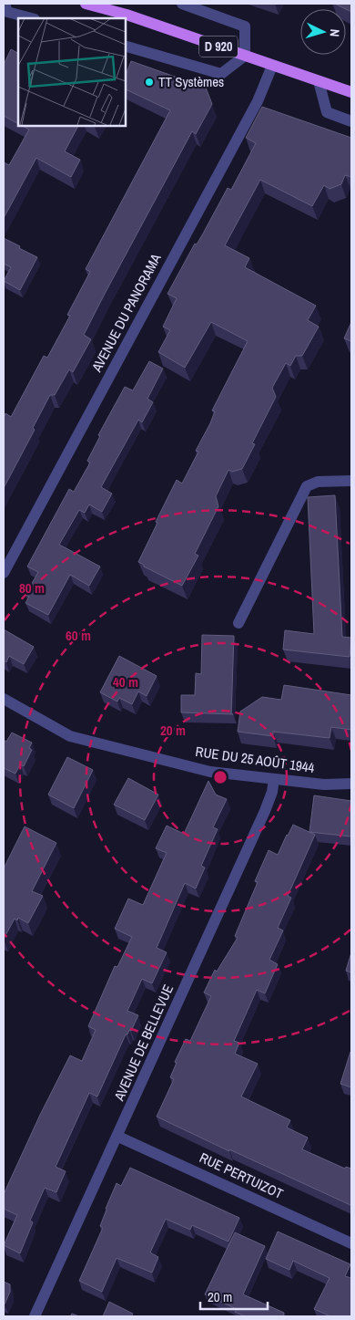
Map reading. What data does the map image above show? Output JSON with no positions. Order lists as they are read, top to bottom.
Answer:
{
  "streets": {
    "main road": ["D 920"],
    "street": [
      "AVENUE DU PANORAMA",
      "RUE DU 25 AOÛT 1944",
      "AVENUE DE BELLEVUE",
      "RUE PERTUIZOT"
    ]
  },
  "crossings": [
    ["D 920", "AVENUE DU PANORAMA"],
    ["RUE DU 25 AOÛT 1944", "AVENUE DE BELLEVUE"],
    ["AVENUE DE BELLEVUE", "RUE PERTUIZOT"]
  ],
  "places": ["TT Systèmes"],
  "scale_bar": "20 m",
  "north": "right",
  "rings": [
    "80 m",
    "60 m",
    "40 m",
    "20 m"
  ]
}
